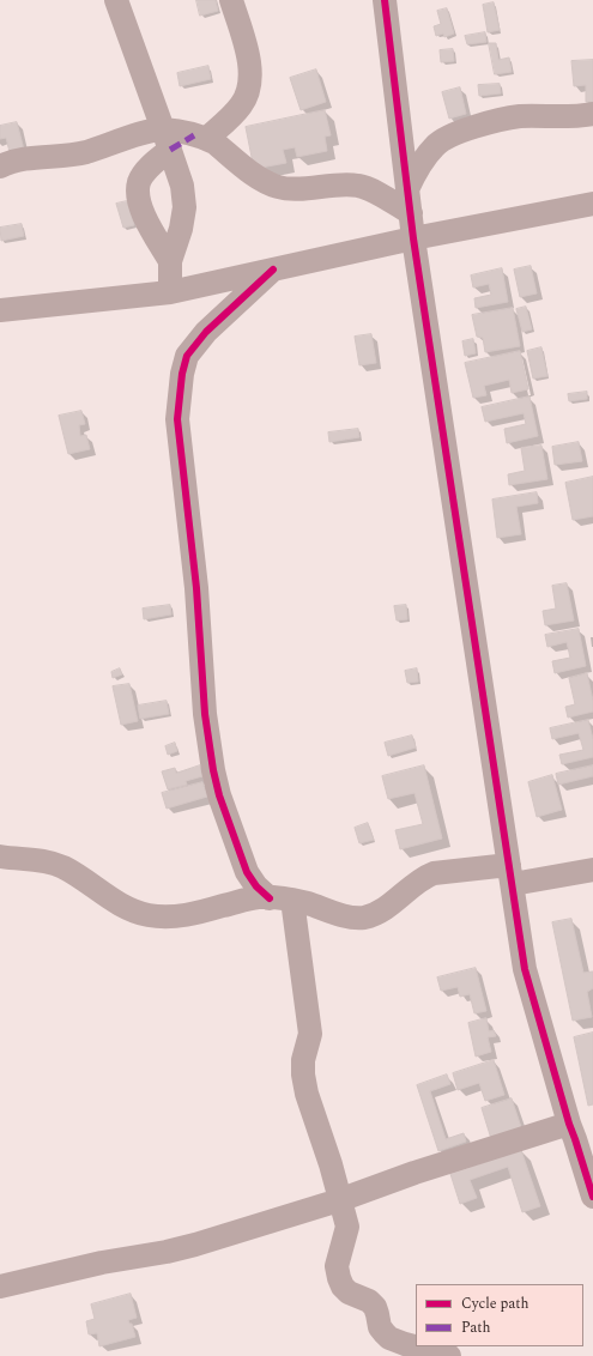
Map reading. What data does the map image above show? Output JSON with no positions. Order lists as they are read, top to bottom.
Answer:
{
  "legend": ["Cycle path", "Path"]
}
